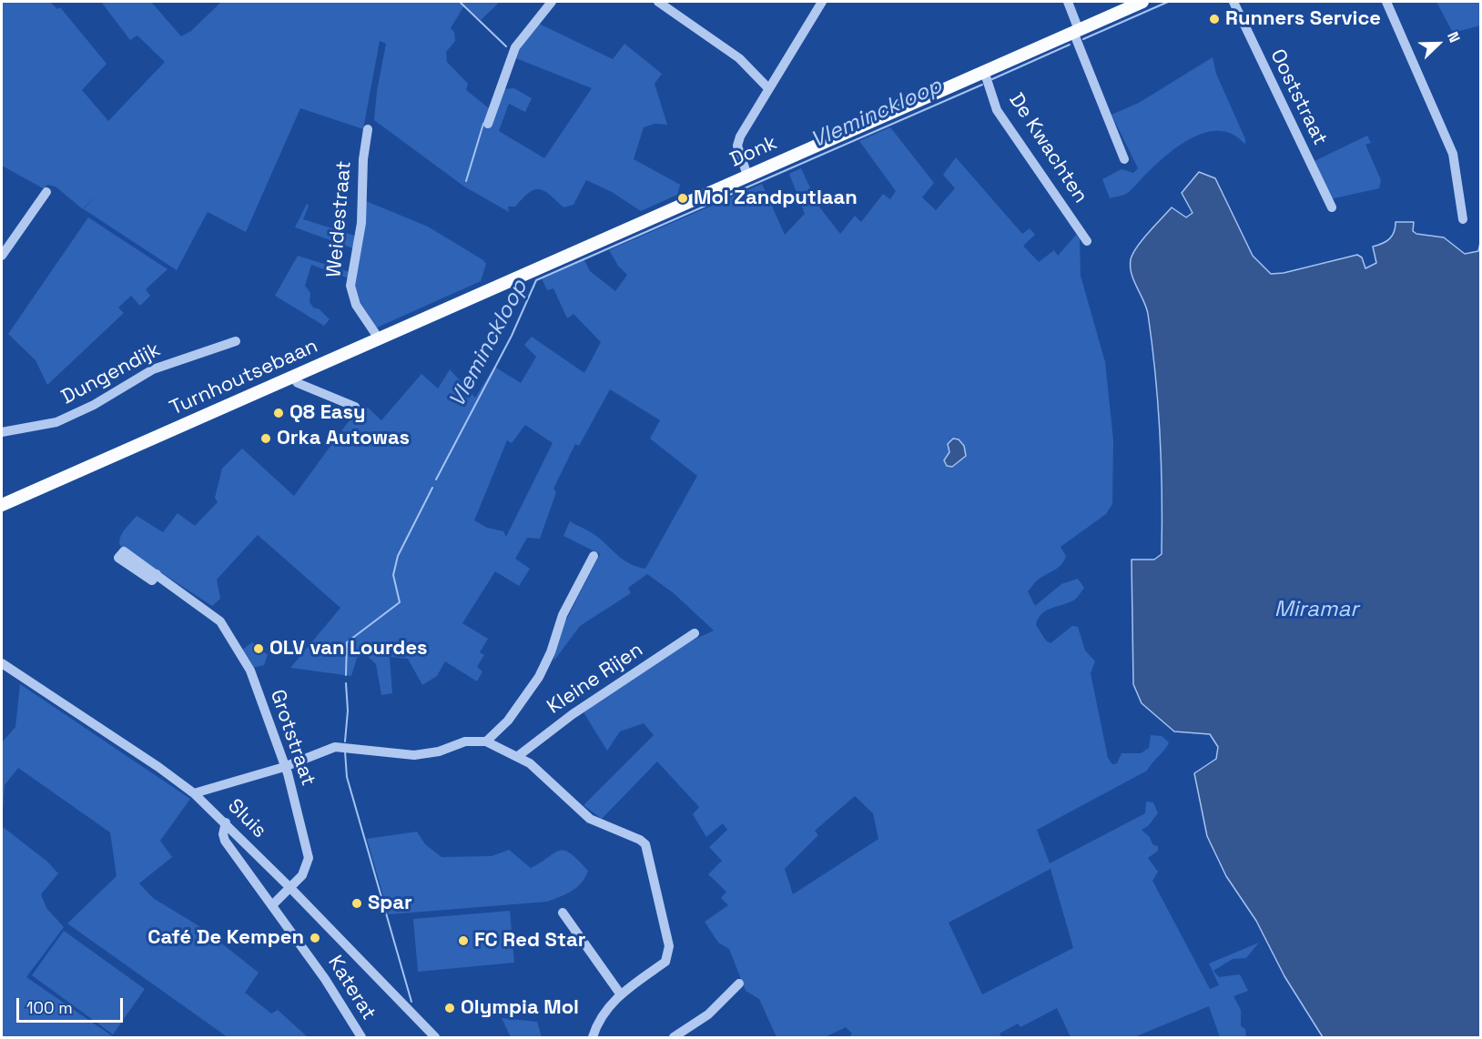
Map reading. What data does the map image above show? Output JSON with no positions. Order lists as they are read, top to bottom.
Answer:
{
  "streets": {
    "main road": ["Donk", "Turnhoutsebaan"],
    "street": [
      "Ooststraat",
      "De Kwachten",
      "Weidestraat",
      "Dungendijk",
      "Kleine Rijen",
      "Grotstraat",
      "Sluis",
      "Katerat"
    ]
  },
  "crossings": [
    ["De Kwachten", "Donk"],
    ["Donk", "Turnhoutsebaan"],
    ["Weidestraat", "Turnhoutsebaan"],
    ["Grotstraat", "Sluis"],
    ["Grotstraat", "Katerat"],
    ["Sluis", "Katerat"]
  ],
  "water": ["Vleminckloop", "Miramar"],
  "places": [
    "Runners Service",
    "Mol Zandputlaan",
    "Q8 Easy",
    "Orka Autowas",
    "OLV van Lourdes",
    "Spar",
    "Café De Kempen",
    "FC Red Star",
    "Olympia Mol"
  ],
  "scale_bar": "100 m",
  "north": "top right"
}
